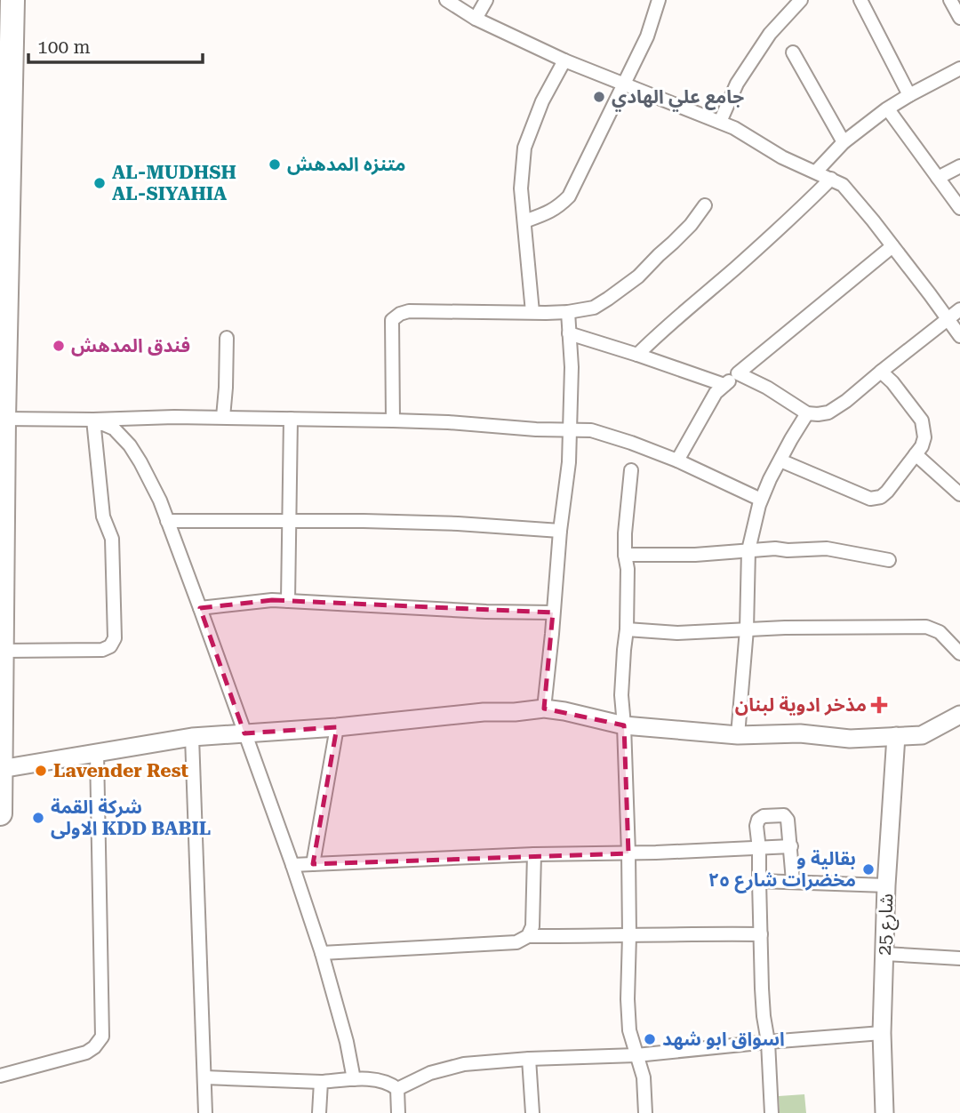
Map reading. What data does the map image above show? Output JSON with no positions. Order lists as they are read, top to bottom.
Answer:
{
  "streets": {
    "street": ["شارع 25"]
  },
  "places": {
    "other": [
      "جامع علي الهادي",
      "متنزه المدهش",
      "AL-MUDHSH AL-SIYAHIA",
      "فندق المدهش",
      "Lavender Rest",
      "شركة القمة الاولى KDD BABIL",
      "بقالية و مخضرات شارع ٢٥",
      "اسواق ابو شهد"
    ],
    "health": ["مذخر ادوية لبنان"]
  },
  "scale_bar": "100 m"
}
